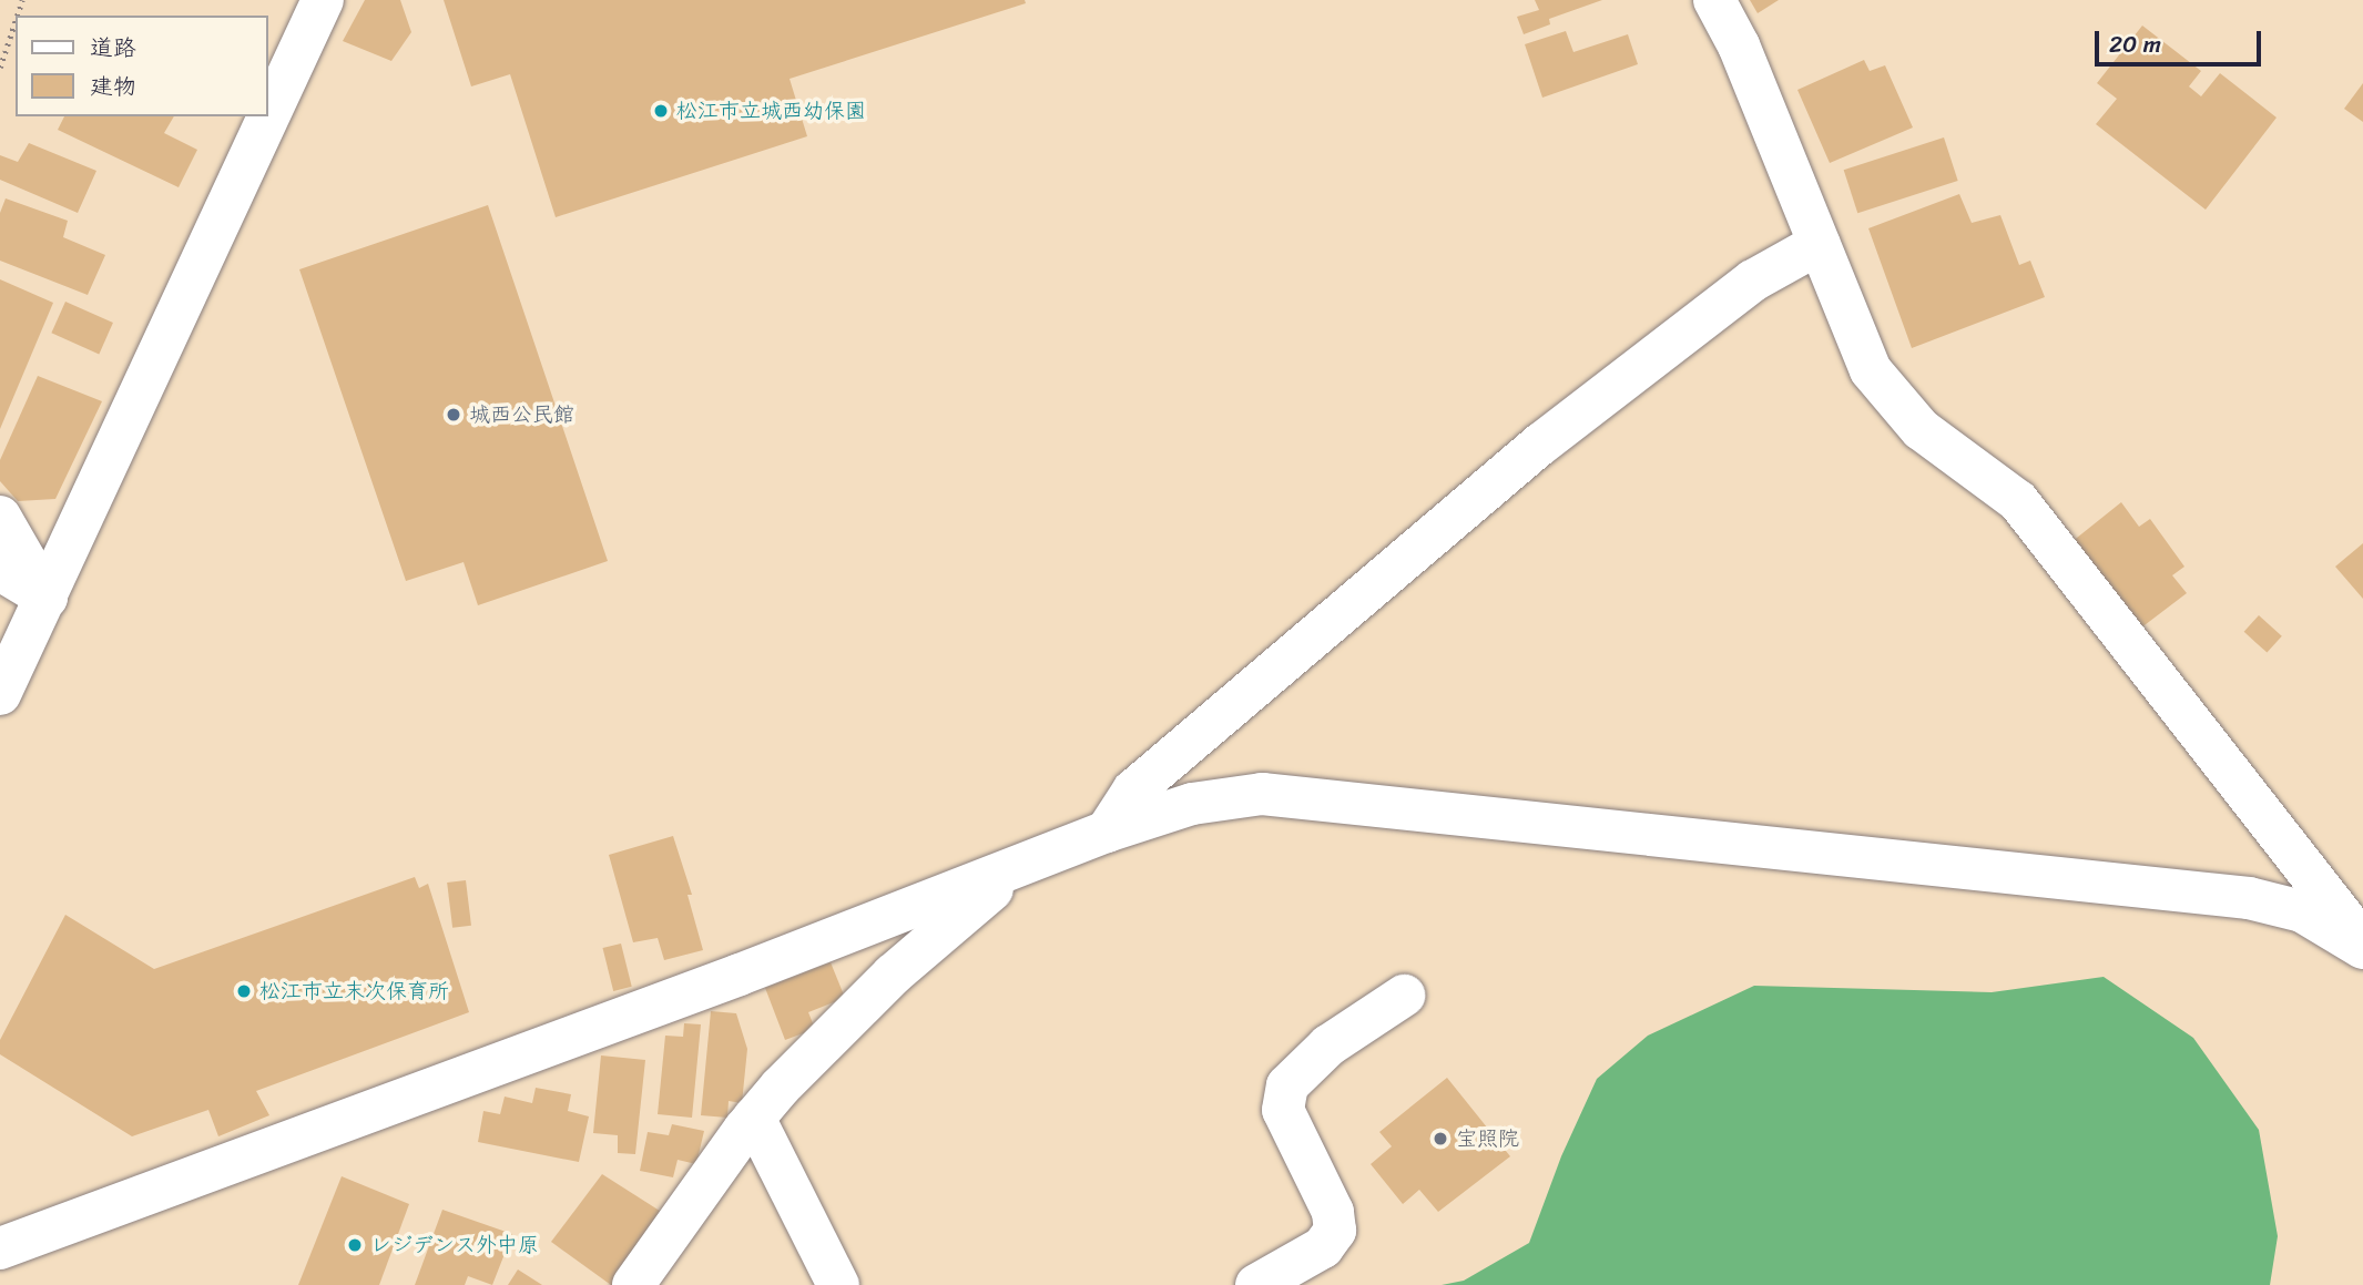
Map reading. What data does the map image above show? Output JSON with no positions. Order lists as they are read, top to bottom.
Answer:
{
  "places": [
    "松江市立城西幼保園",
    "城西公民館",
    "松江市立末次保育所",
    "宝照院",
    "レジデンス外中原"
  ],
  "legend": ["道路", "建物"],
  "scale_bar": "20 m"
}
